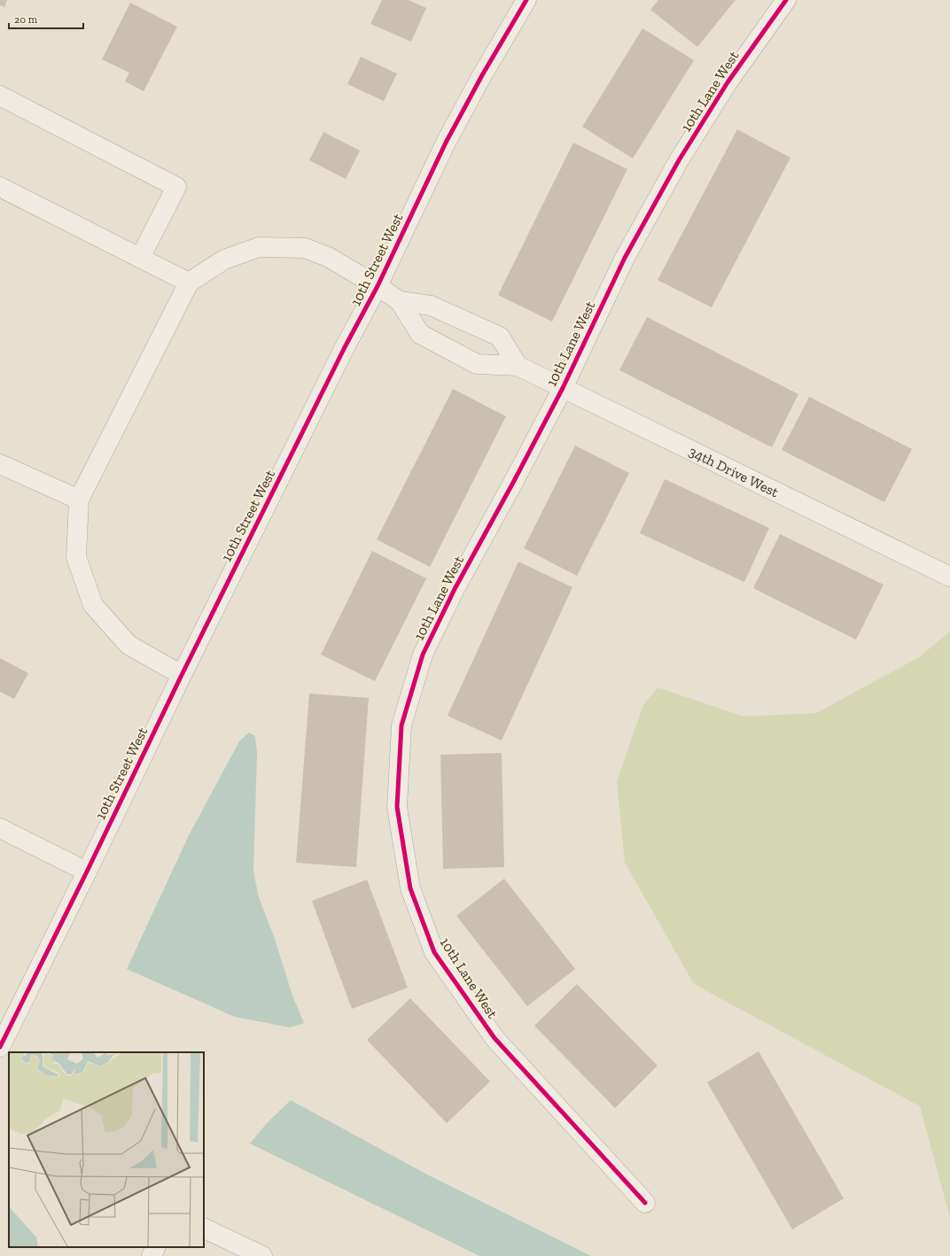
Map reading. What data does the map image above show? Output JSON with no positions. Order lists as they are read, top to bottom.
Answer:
{
  "streets": {
    "street": ["10th Lane West", "10th Street West", "34th Drive West"]
  },
  "crossings": [
    ["10th Lane West", "34th Drive West"],
    ["10th Street West", "34th Drive West"]
  ],
  "scale_bar": "20 m"
}
